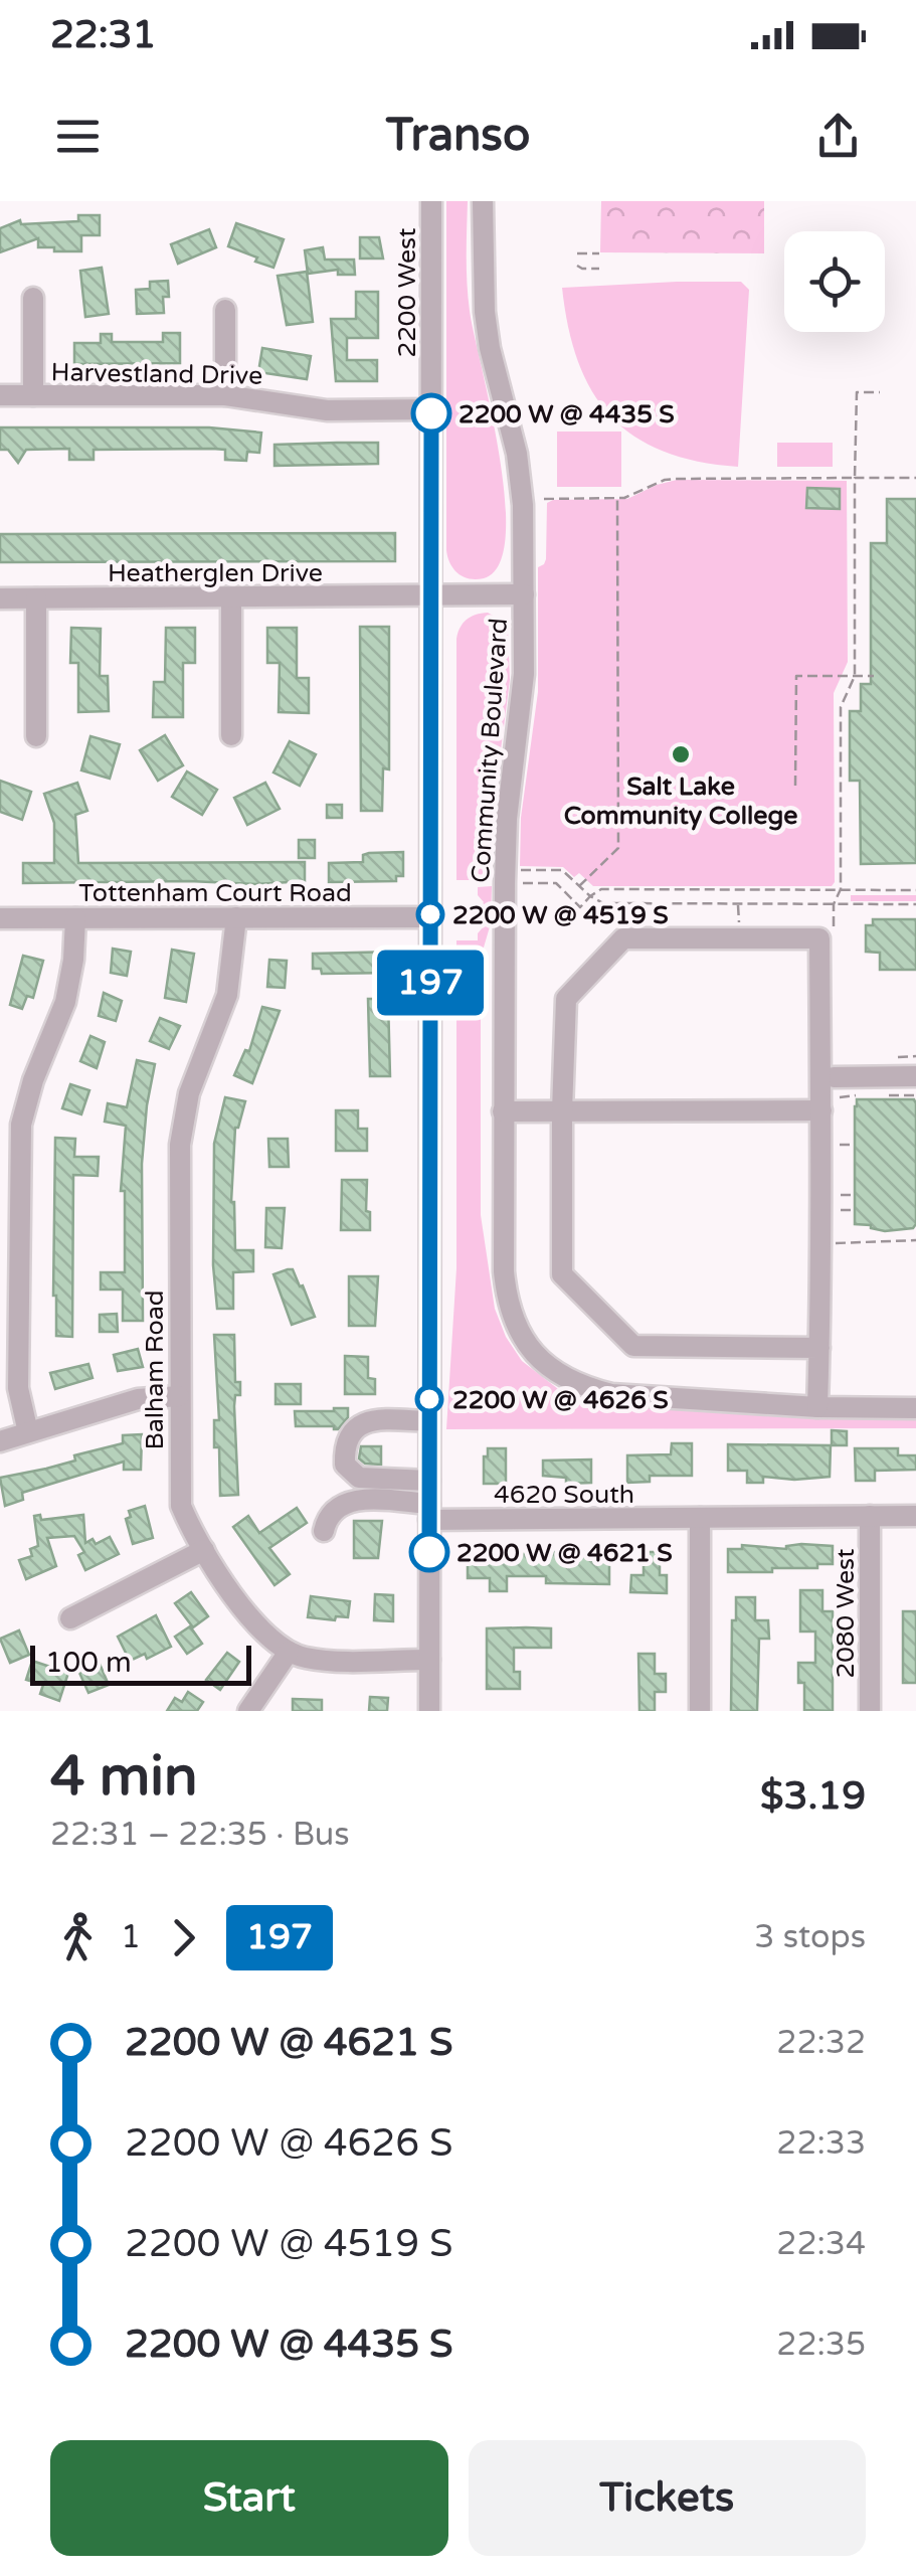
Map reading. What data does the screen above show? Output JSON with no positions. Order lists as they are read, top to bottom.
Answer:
{
  "streets": {
    "street": [
      "2200 West",
      "Harvestland Drive",
      "Heatherglen Drive",
      "Community Boulevard",
      "Tottenham Court Road",
      "Balham Road",
      "4620 South",
      "2080 West"
    ]
  },
  "crossings": [
    ["2200 West", "Harvestland Drive"],
    ["2200 West", "Heatherglen Drive"],
    ["2200 West", "Tottenham Court Road"],
    ["2200 West", "4620 South"],
    ["Heatherglen Drive", "Community Boulevard"],
    ["Tottenham Court Road", "Balham Road"],
    ["4620 South", "2080 West"]
  ],
  "places": [
    "2200 W @ 4435 S",
    "Salt Lake Community College",
    "2200 W @ 4519 S",
    "2200 W @ 4626 S",
    "2200 W @ 4621 S"
  ],
  "lines": ["bus line 197"],
  "scale_bar": "100 m",
  "page": {
    "status": "22:31",
    "header": "Transo",
    "on_map": "197",
    "scale": "100 m",
    "heading": ["4 min", "22:31 – 22:35 · Bus", "$3.19"],
    "legs": ["1", "197", "3 stops"],
    "list": [
      {
        "name": "2200 W @ 4621 S",
        "value": "22:32"
      },
      {
        "name": "2200 W @ 4626 S",
        "value": "22:33"
      },
      {
        "name": "2200 W @ 4519 S",
        "value": "22:34"
      },
      {
        "name": "2200 W @ 4435 S",
        "value": "22:35"
      }
    ],
    "buttons": ["Start", "Tickets"]
  }
}
